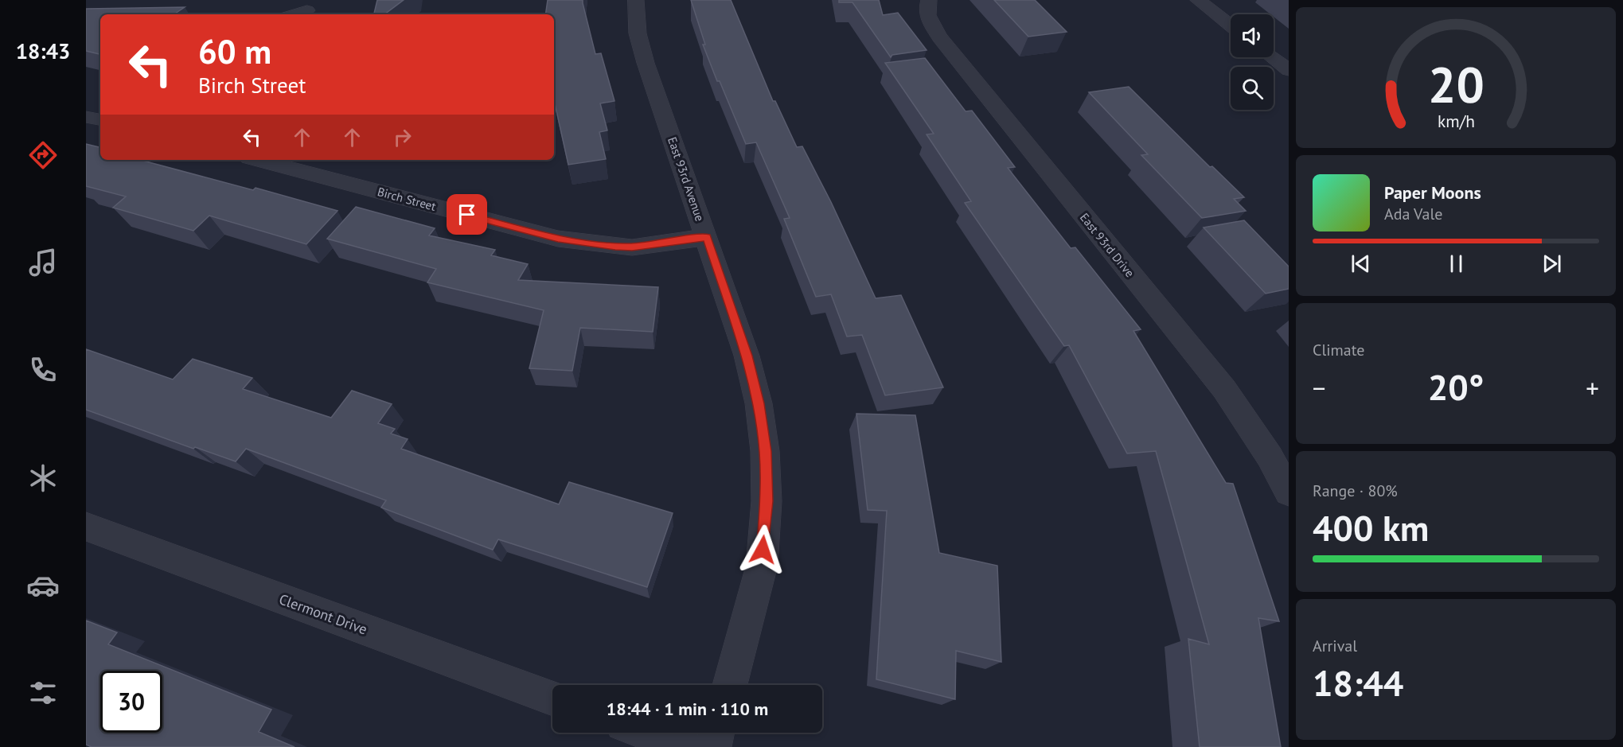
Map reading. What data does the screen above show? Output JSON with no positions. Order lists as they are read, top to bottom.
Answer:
{
  "streets": {
    "street": [
      "East 93rd Avenue",
      "Birch Street",
      "East 93rd Drive",
      "Clermont Drive"
    ]
  },
  "crossings": [
    ["East 93rd Avenue", "Birch Street"]
  ],
  "page": {
    "tabs": "18:43",
    "turn": ["60 m", "Birch Street"],
    "song": ["Paper Moons", "Ada Vale"],
    "tile": [
      "Climate",
      ["Range · 80%", "400 km"],
      ["Arrival", "18:44"]
    ],
    "heat": ["−", "20°", "+"],
    "limit": "30",
    "trip": "18:44 · 1 min · 110 m",
    "gauge": ["20", "km/h"]
  }
}
